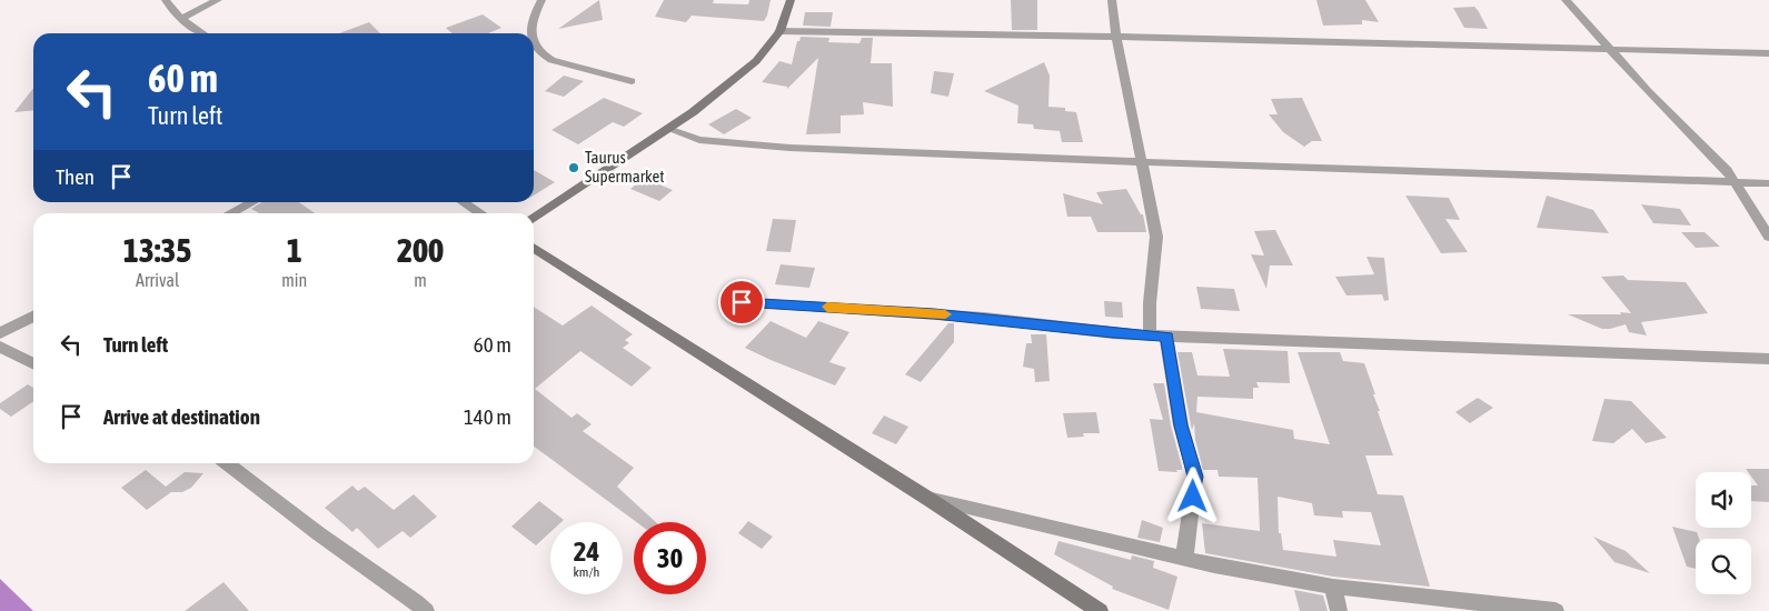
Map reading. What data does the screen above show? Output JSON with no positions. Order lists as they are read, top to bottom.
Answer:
{
  "places": ["Taurus Supermarket"],
  "page": {
    "turn": ["60 m", "Turn left"],
    "then": "Then",
    "eta": [
      "13:35",
      "Arrival",
      "1",
      "min",
      "200",
      "m"
    ],
    "list": [
      {
        "name": "Turn left",
        "value": "60 m"
      },
      {
        "name": "Arrive at destination",
        "value": "140 m"
      }
    ],
    "speed": "24 km/h",
    "limit": "30"
  }
}
